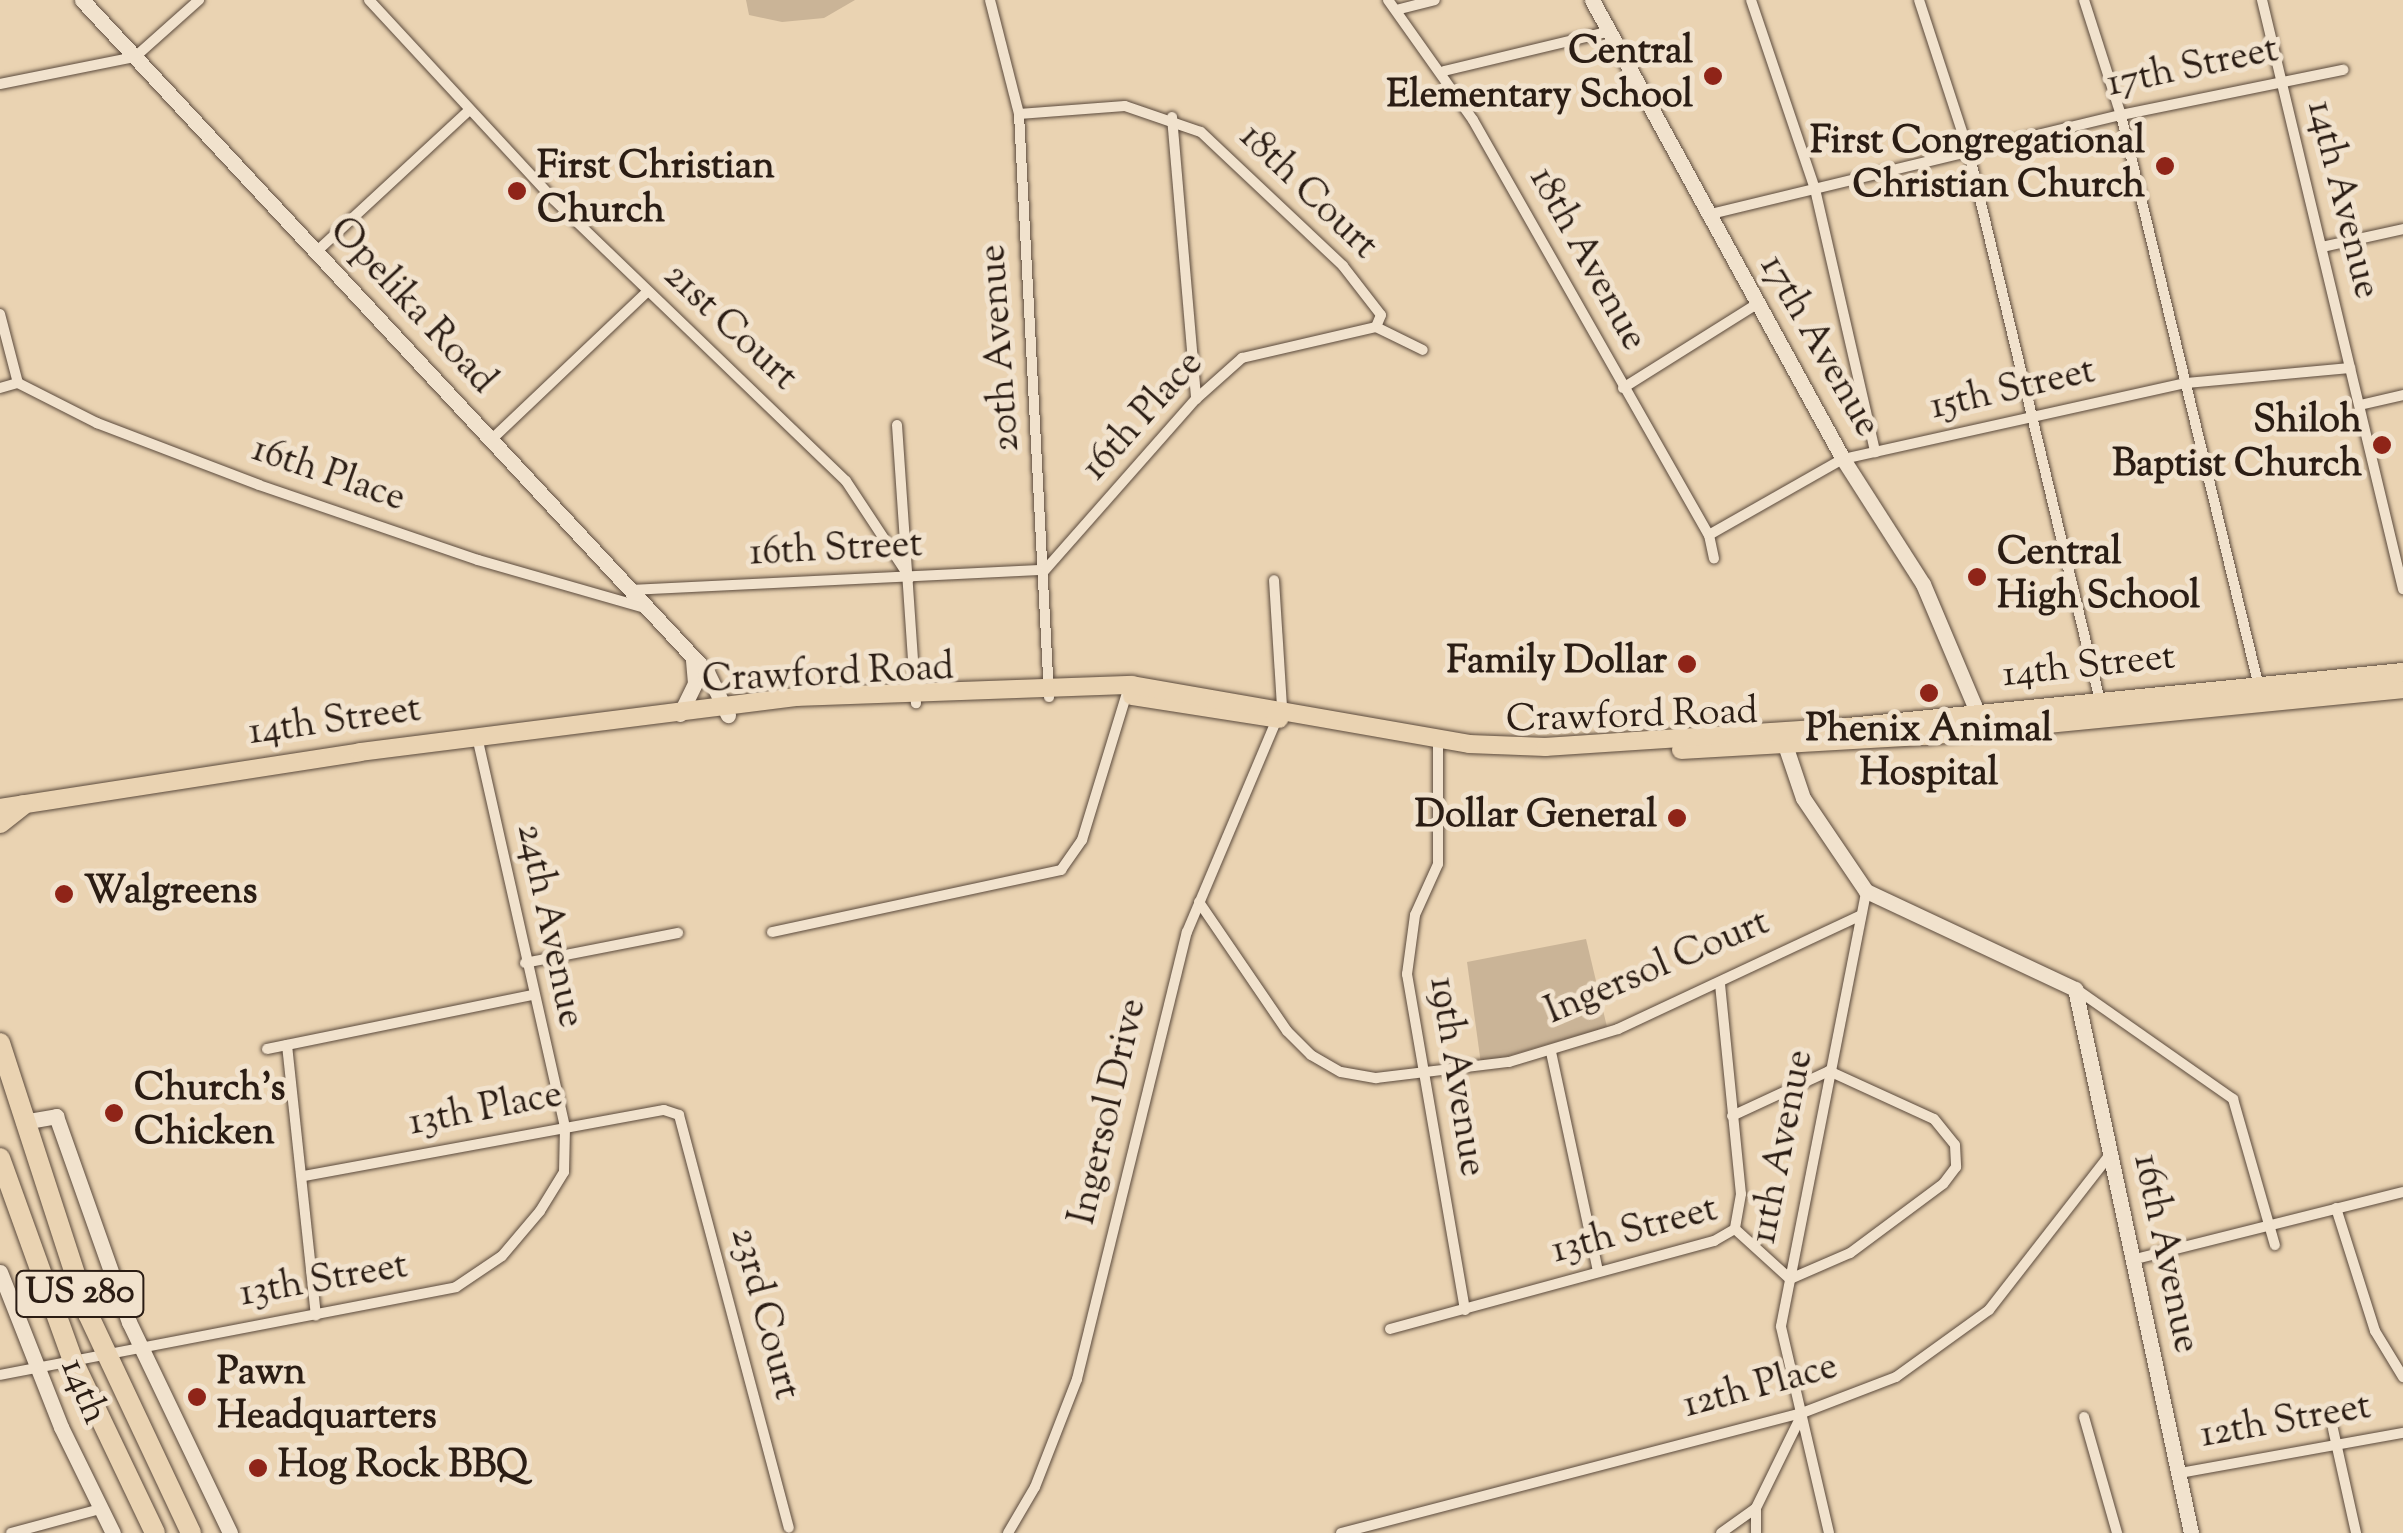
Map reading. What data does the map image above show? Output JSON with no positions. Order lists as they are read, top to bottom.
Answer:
{
  "streets": {
    "highway": ["US 280"],
    "main road": ["14th Street", "Crawford Road"],
    "street": [
      "17th Street",
      "18th Court",
      "14th Avenue",
      "18th Avenue",
      "Opelika Road",
      "21st Court",
      "17th Avenue",
      "20th Avenue",
      "15th Street",
      "16th Place",
      "16th Street",
      "24th Avenue",
      "Ingersol Court",
      "19th Avenue",
      "13th Place",
      "Ingersol Drive",
      "11th Avenue",
      "13th Street",
      "16th Avenue",
      "23rd Court",
      "12th Place",
      "14th",
      "12th Street"
    ]
  },
  "crossings": [
    ["17th Street", "14th Avenue"],
    ["17th Street", "17th Avenue"],
    ["18th Court", "20th Avenue"],
    ["18th Court", "16th Place"],
    ["14th Avenue", "15th Street"],
    ["18th Avenue", "15th Street"],
    ["Opelika Road", "16th Place"],
    ["Opelika Road", "16th Street"],
    ["Opelika Road", "Crawford Road"],
    ["21st Court", "16th Street"],
    ["17th Avenue", "15th Street"],
    ["17th Avenue", "14th Street"],
    ["20th Avenue", "16th Place"],
    ["20th Avenue", "16th Street"],
    ["20th Avenue", "Crawford Road"],
    ["16th Place", "16th Street"],
    ["14th Street", "Crawford Road"],
    ["14th Street", "24th Avenue"],
    ["Crawford Road", "19th Avenue"],
    ["Crawford Road", "Ingersol Drive"],
    ["24th Avenue", "13th Place"],
    ["24th Avenue", "13th Street"],
    ["Ingersol Court", "19th Avenue"],
    ["Ingersol Court", "Ingersol Drive"],
    ["Ingersol Court", "11th Avenue"],
    ["19th Avenue", "13th Street"],
    ["13th Place", "13th Street"],
    ["13th Place", "23rd Court"],
    ["11th Avenue", "13th Street"],
    ["11th Avenue", "12th Place"],
    ["13th Street", "US 280"],
    ["13th Street", "14th"],
    ["16th Avenue", "12th Place"],
    ["16th Avenue", "12th Street"]
  ],
  "places": [
    "Central Elementary School",
    "First Congregational Christian Church",
    "First Christian Church",
    "Shiloh Baptist Church",
    "Central High School",
    "Family Dollar",
    "Phenix Animal Hospital",
    "Dollar General",
    "Walgreens",
    "Church's Chicken",
    "Pawn Headquarters",
    "Hog Rock BBQ"
  ]
}
